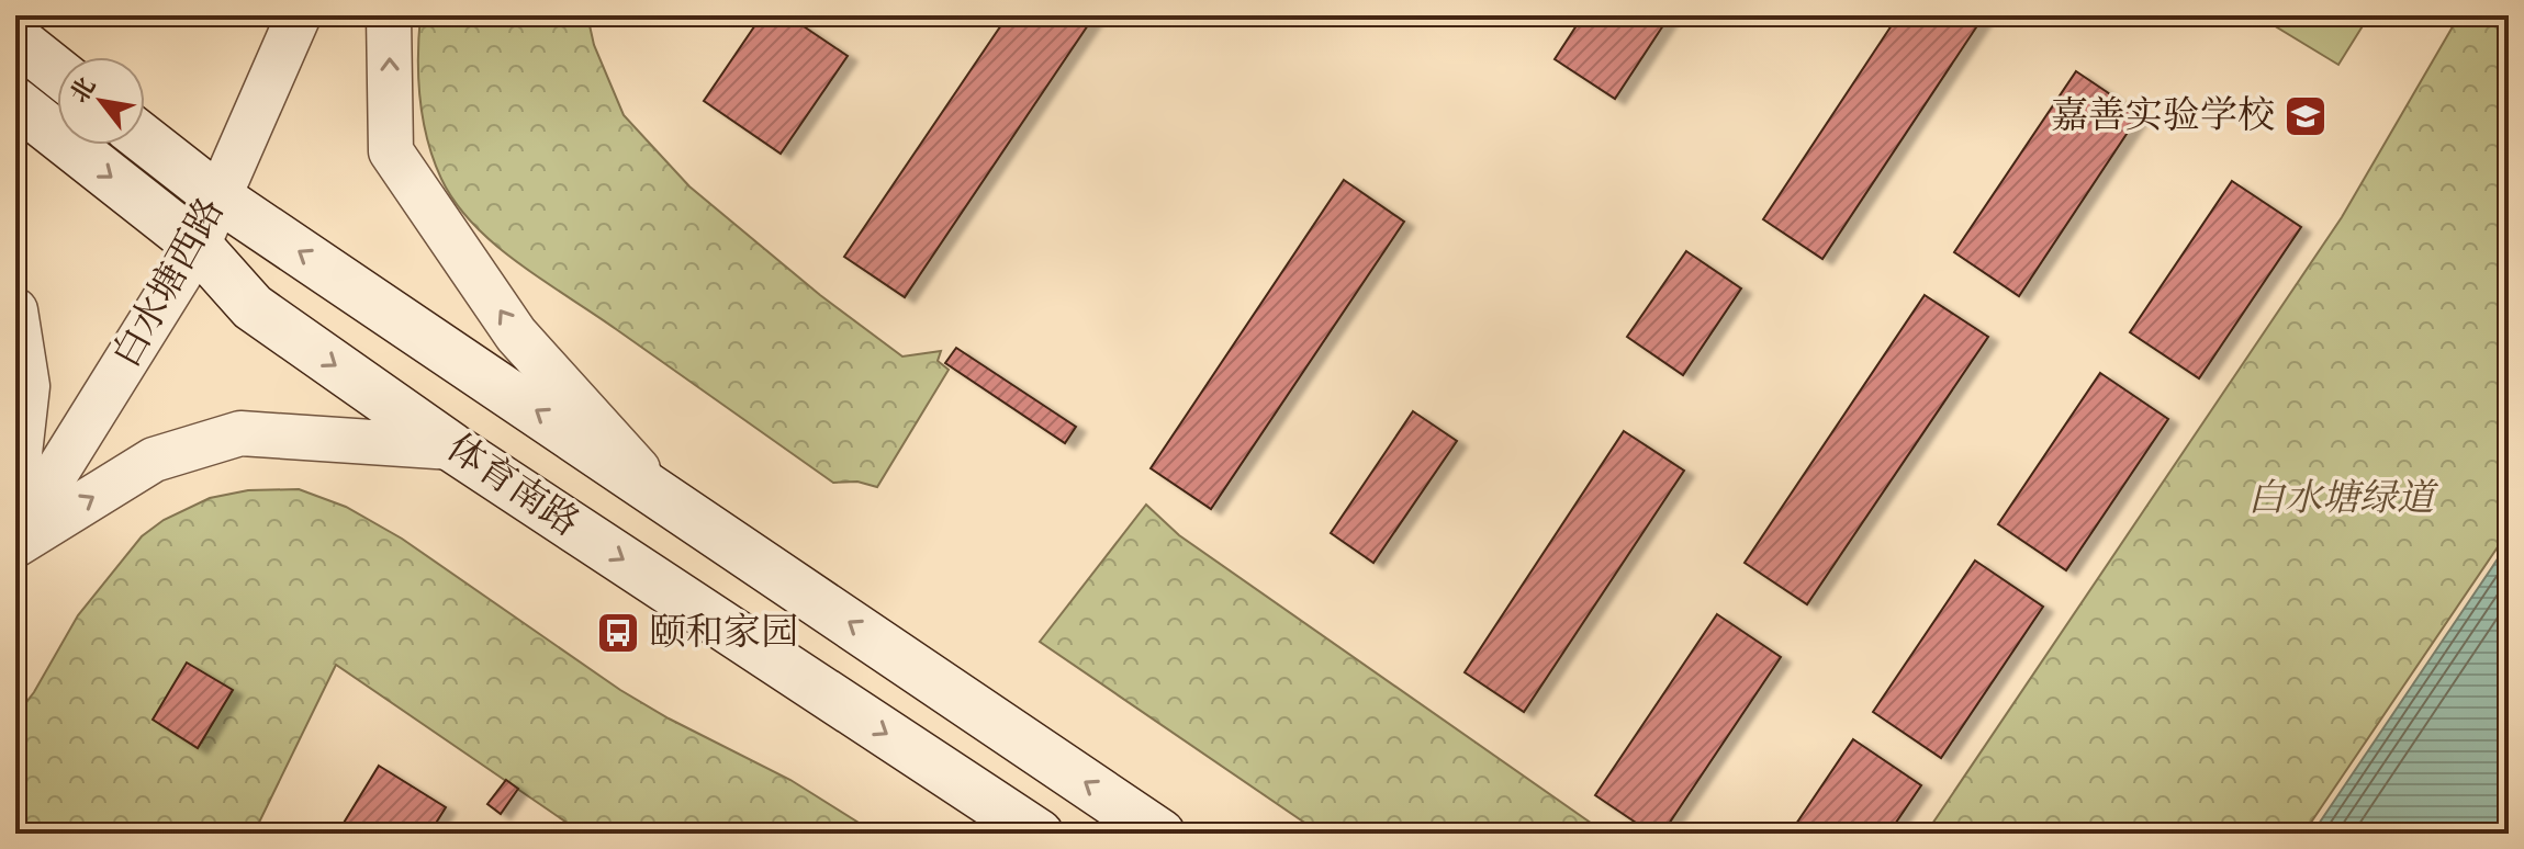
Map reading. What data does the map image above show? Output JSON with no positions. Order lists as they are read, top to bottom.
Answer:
{
  "streets": {
    "main road": ["体育南路"],
    "street": ["白水塘西路"]
  },
  "crossings": [
    ["白水塘西路", "体育南路"]
  ],
  "parks": ["白水塘绿道"],
  "places": {
    "school or university": ["嘉善实验学校"],
    "bus stop": ["颐和家园"]
  },
  "north": "top left"
}
